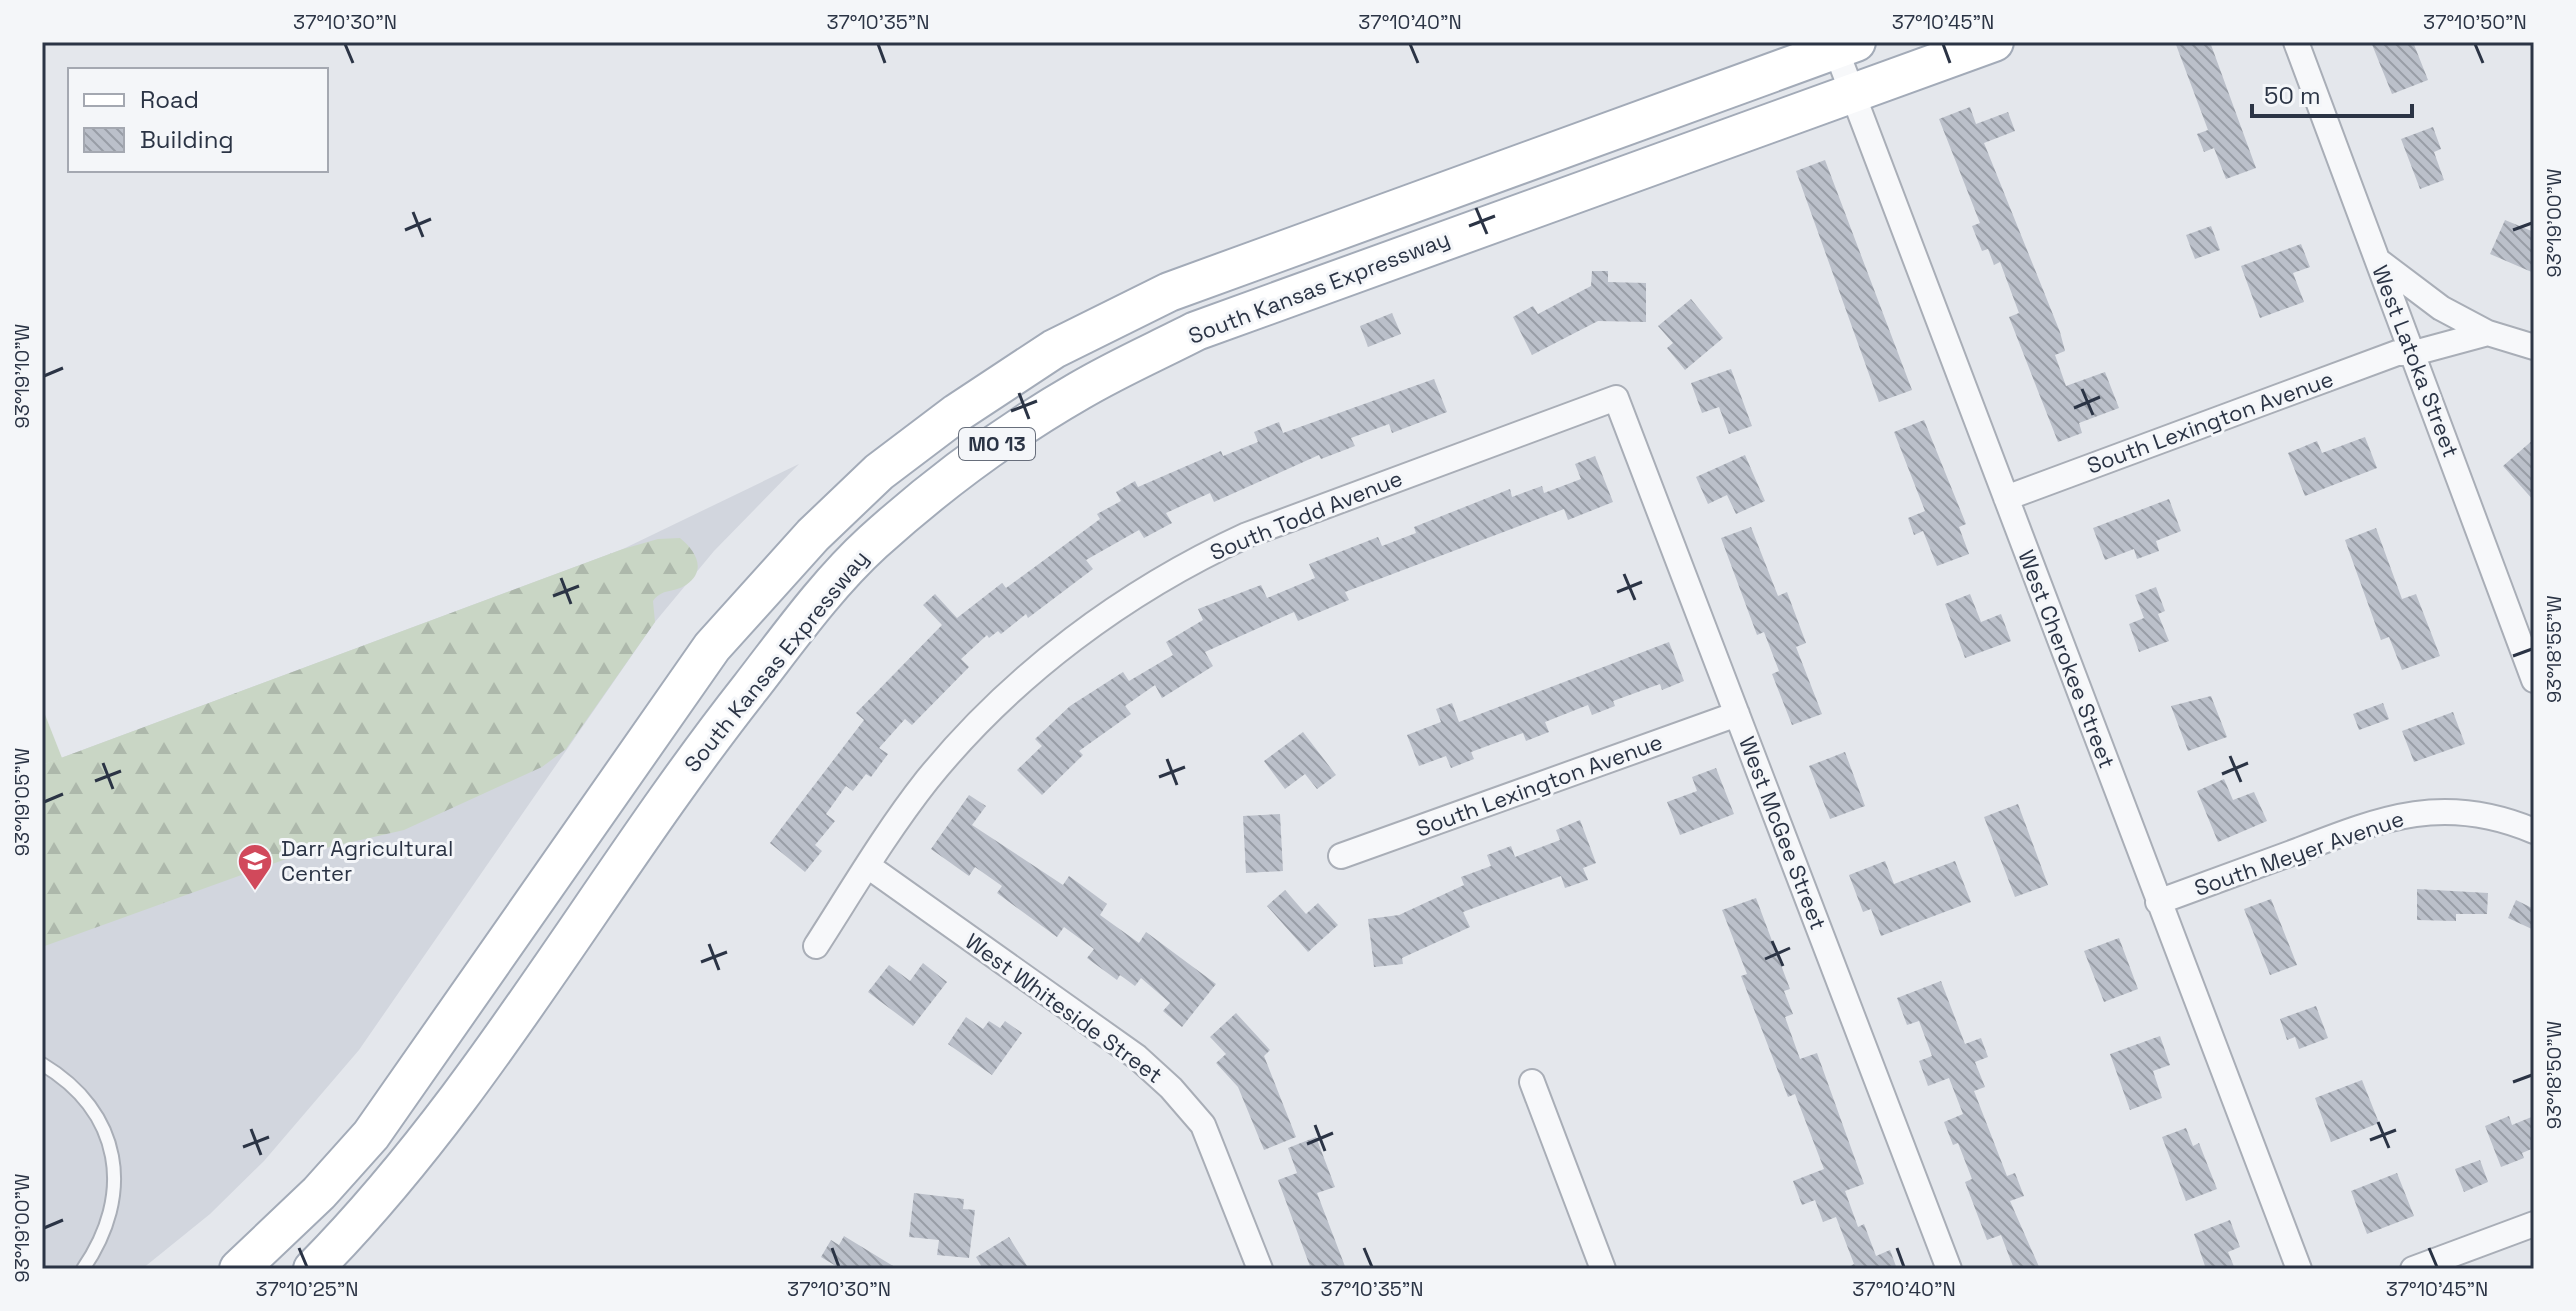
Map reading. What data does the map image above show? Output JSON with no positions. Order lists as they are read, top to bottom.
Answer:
{
  "streets": {
    "main road": ["South Kansas Expressway", "MO 13"],
    "street": [
      "West Latoka Street",
      "South Lexington Avenue",
      "South Todd Avenue",
      "West Cherokee Street",
      "West McGee Street",
      "South Meyer Avenue",
      "West Whiteside Street"
    ]
  },
  "crossings": [
    ["South Kansas Expressway", "West Cherokee Street"],
    ["West Latoka Street", "South Lexington Avenue"],
    ["South Lexington Avenue", "West Cherokee Street"],
    ["South Lexington Avenue", "West McGee Street"],
    ["South Todd Avenue", "West McGee Street"],
    ["South Todd Avenue", "West Whiteside Street"],
    ["West Cherokee Street", "South Meyer Avenue"]
  ],
  "places": {
    "school or university": ["Darr Agricultural Center"]
  },
  "legend": ["Road", "Building"],
  "scale_bar": "50 m",
  "coordinates": [
    "37°10'30\"N",
    "37°10'35\"N",
    "37°10'40\"N",
    "37°10'45\"N",
    "37°10'50\"N",
    "93°19'00\"W",
    "93°19'10\"W",
    "93°18'55\"W",
    "93°19'05\"W",
    "93°18'50\"W",
    "37°10'25\"N"
  ]
}
